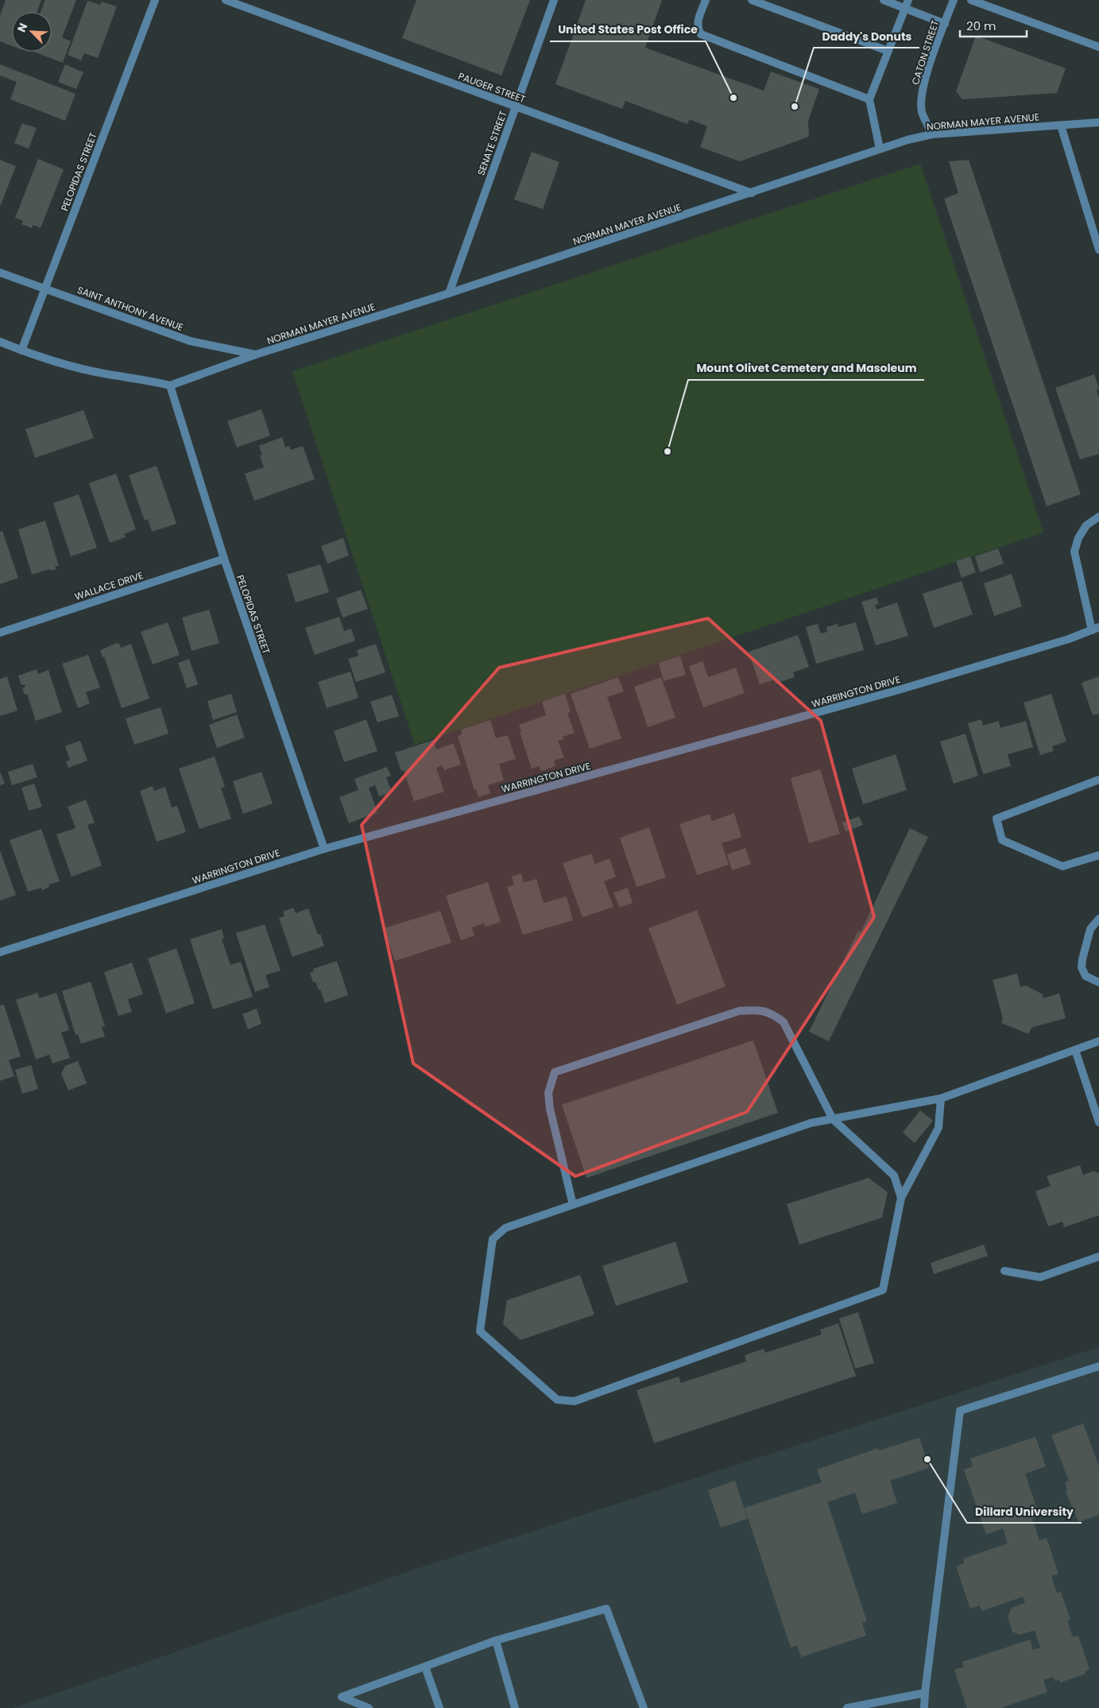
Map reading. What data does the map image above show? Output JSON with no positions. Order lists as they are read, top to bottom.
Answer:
{
  "streets": {
    "street": [
      "CATON STREET",
      "PAUGER STREET",
      "NORMAN MAYER AVENUE",
      "SENATE STREET",
      "PELOPIDAS STREET",
      "SAINT ANTHONY AVENUE",
      "WALLACE DRIVE",
      "WARRINGTON DRIVE"
    ]
  },
  "crossings": [
    ["CATON STREET", "NORMAN MAYER AVENUE"],
    ["PAUGER STREET", "NORMAN MAYER AVENUE"],
    ["PAUGER STREET", "SENATE STREET"],
    ["NORMAN MAYER AVENUE", "SENATE STREET"],
    ["NORMAN MAYER AVENUE", "PELOPIDAS STREET"],
    ["NORMAN MAYER AVENUE", "SAINT ANTHONY AVENUE"],
    ["PELOPIDAS STREET", "SAINT ANTHONY AVENUE"],
    ["PELOPIDAS STREET", "WALLACE DRIVE"],
    ["PELOPIDAS STREET", "WARRINGTON DRIVE"]
  ],
  "places": [
    "United States Post Office",
    "Daddy's Donuts",
    "Mount Olivet Cemetery and Masoleum",
    "Dillard University"
  ],
  "scale_bar": "20 m",
  "north": "top left"
}
